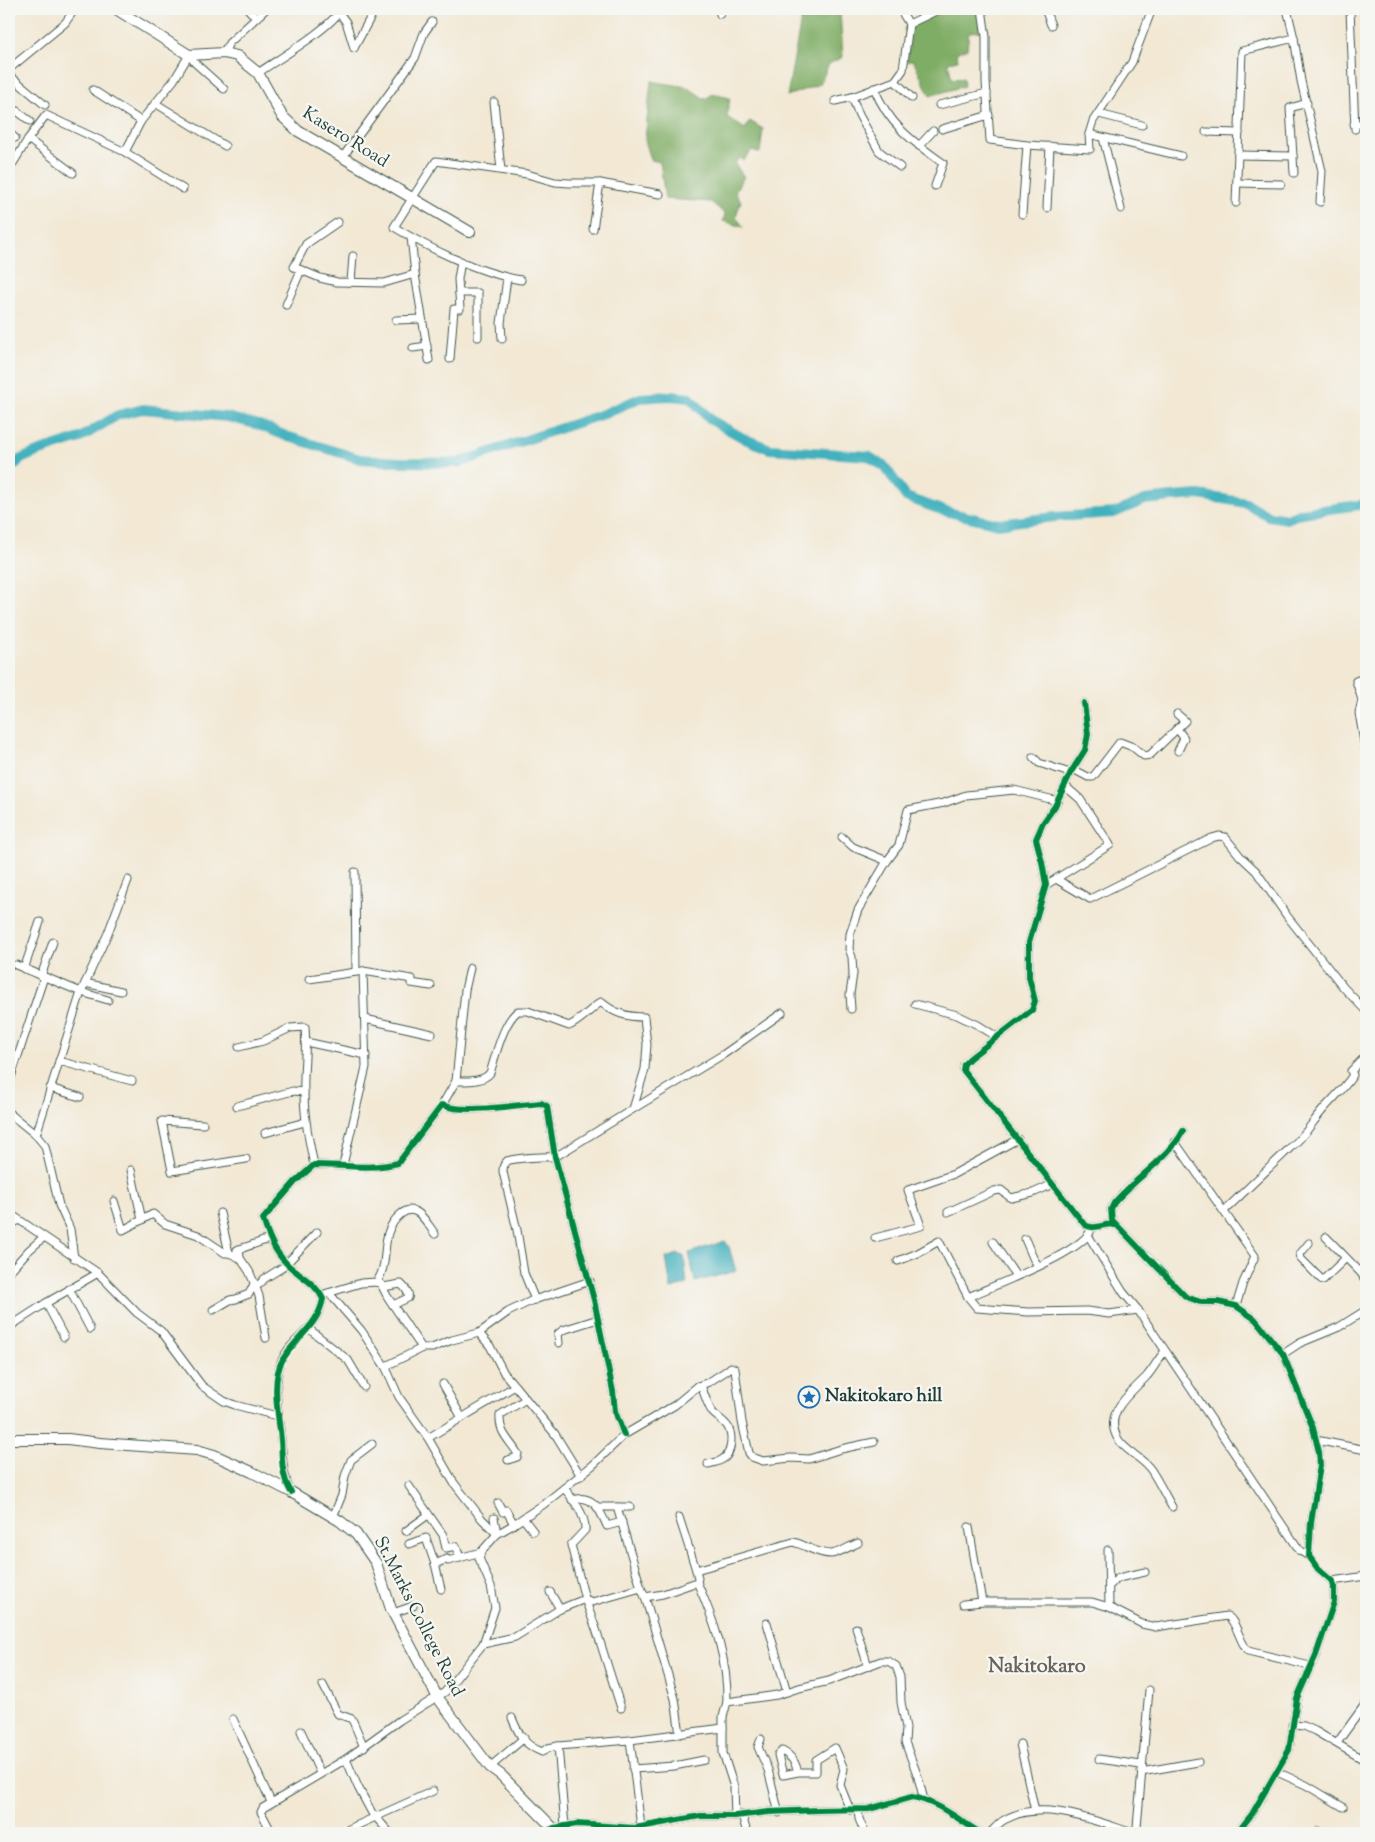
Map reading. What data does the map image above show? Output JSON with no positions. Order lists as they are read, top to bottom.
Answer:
{
  "streets": {
    "main road": ["Kasero Road", "St.Marks College Road"]
  },
  "districts": ["Nakitokaro"],
  "places": {
    "place": ["Nakitokaro hill"]
  }
}
